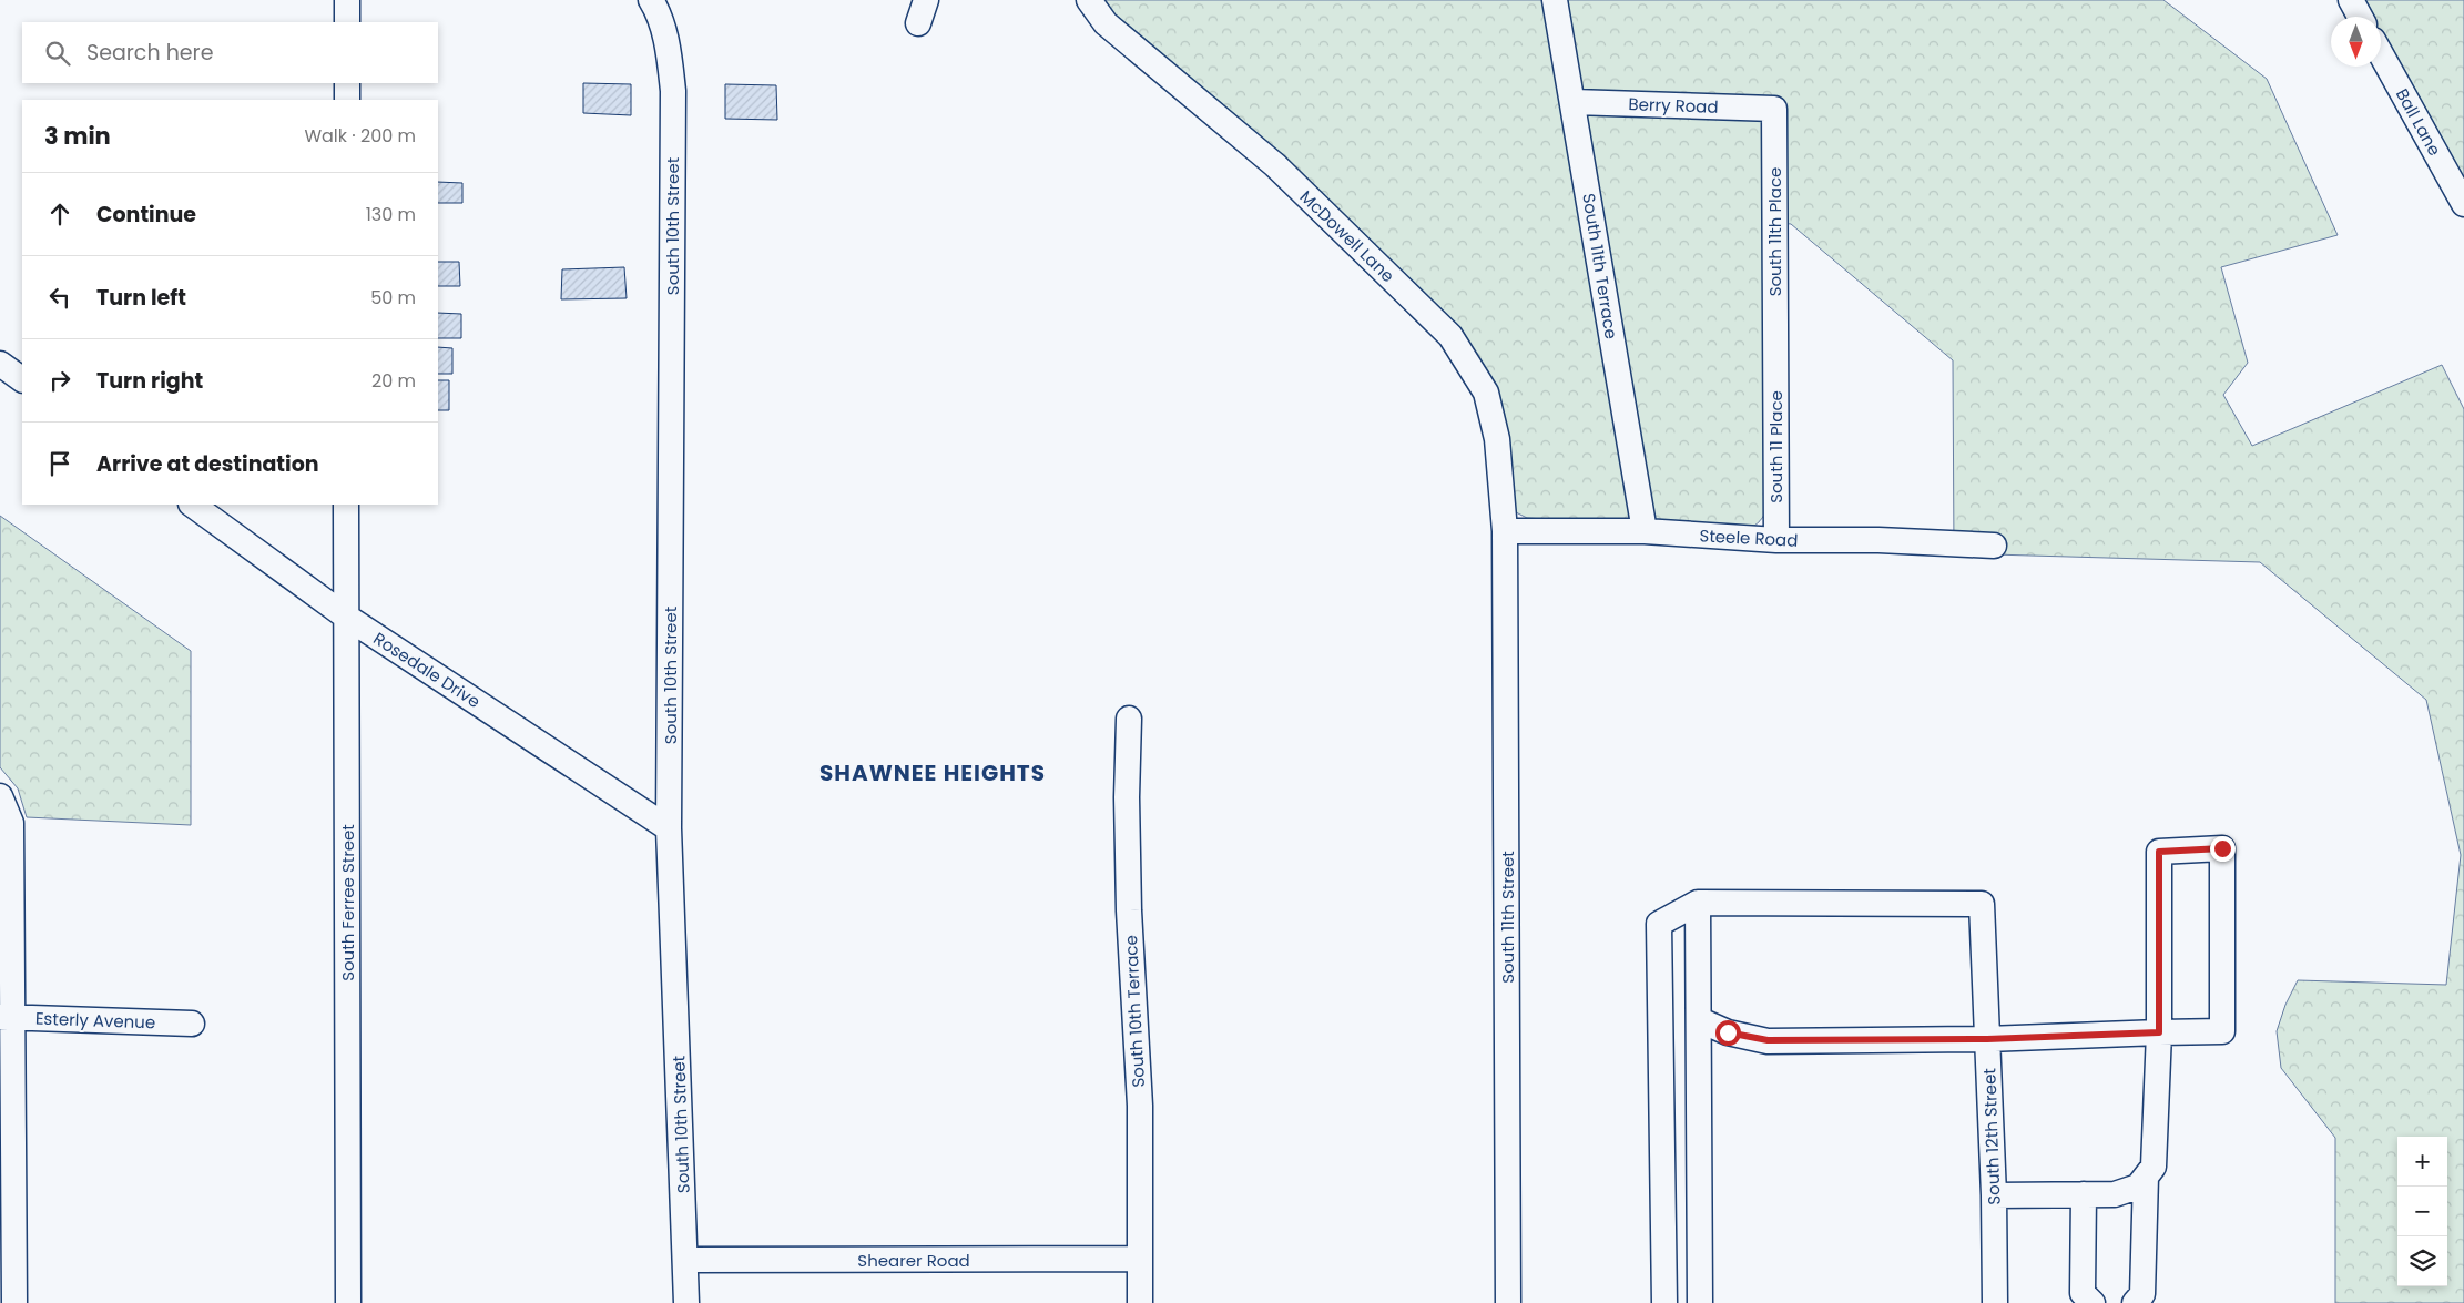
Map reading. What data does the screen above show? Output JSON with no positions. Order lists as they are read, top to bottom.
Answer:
{
  "streets": {
    "street": [
      "Berry Road",
      "Ball Lane",
      "South 10th Street",
      "South 11th Place",
      "McDowell Lane",
      "South 11th Terrace",
      "South 11 Place",
      "Steele Road",
      "Rosedale Drive",
      "South Ferree Street",
      "South 11th Street",
      "South 10th Terrace",
      "Esterly Avenue",
      "South 12th Street",
      "Shearer Road"
    ]
  },
  "crossings": [
    ["Berry Road", "South 11th Place"],
    ["Berry Road", "South 11th Terrace"],
    ["South 10th Street", "Rosedale Drive"],
    ["South 10th Street", "Shearer Road"],
    ["South 11th Place", "South 11 Place"],
    ["McDowell Lane", "Steele Road"],
    ["McDowell Lane", "South 11th Street"],
    ["South 11th Terrace", "Steele Road"],
    ["South 11 Place", "Steele Road"],
    ["Steele Road", "South 11th Street"],
    ["Rosedale Drive", "South Ferree Street"],
    ["South 10th Terrace", "Shearer Road"]
  ],
  "districts": ["SHAWNEE HEIGHTS"],
  "north": "bottom",
  "page": {
    "search": "Search here",
    "heading": ["3 min", "Walk · 200 m"],
    "list": [
      ["Continue", "130 m"],
      ["Turn left", "50 m"],
      ["Turn right", "20 m"],
      "Arrive at destination"
    ],
    "map_buttons": ["+", "−"]
  }
}
